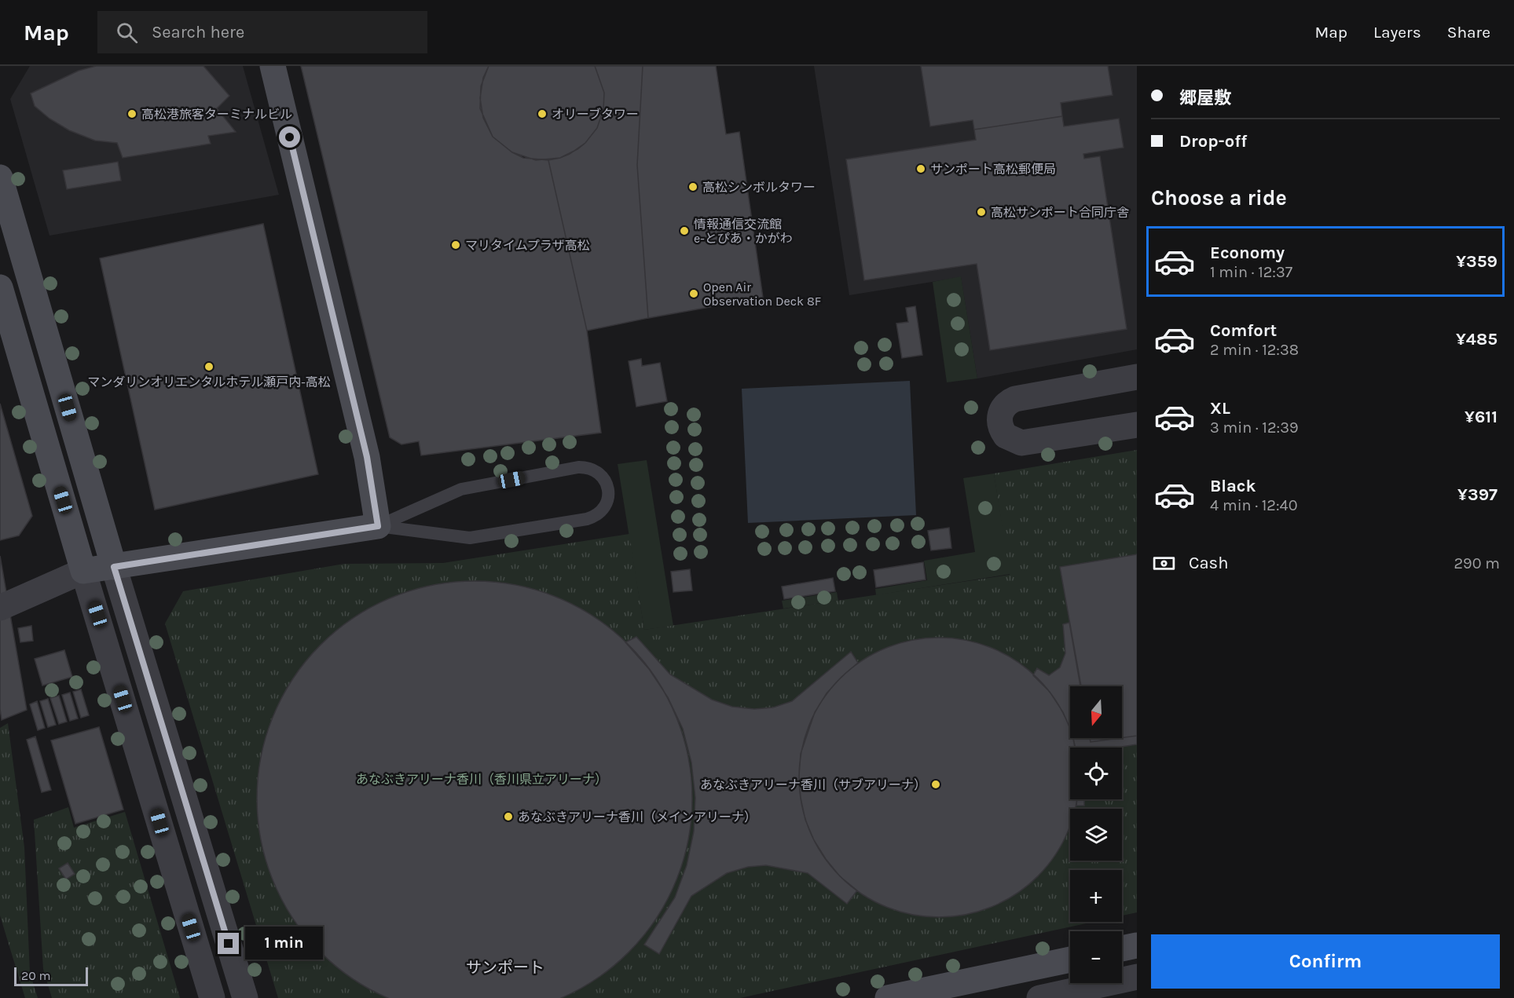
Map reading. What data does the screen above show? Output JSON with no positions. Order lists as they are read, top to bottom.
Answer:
{
  "districts": ["サンポート"],
  "parks": ["あなぶきアリーナ香川（香川県立アリーナ）"],
  "places": [
    "高松港旅客ターミナルビル",
    "オリーブタワー",
    "サンポート高松郵便局",
    "高松シンボルタワー",
    "高松サンポート合同庁舎",
    "情報通信交流館 e-とぴあ・かがわ",
    "マリタイムプラザ高松",
    "Open Air Observation Deck 8F",
    "マンダリンオリエンタルホテル瀬戸内-高松",
    "あなぶきアリーナ香川（サブアリーナ）",
    "あなぶきアリーナ香川（メインアリーナ）"
  ],
  "scale_bar": "20 m",
  "north": "bottom",
  "page": {
    "header": "Map",
    "search": "Search here",
    "nav": ["Map", "Layers", "Share"],
    "banner": ["郷屋敷", "Drop-off"],
    "heading": "Choose a ride",
    "list": [
      {
        "name": "Economy",
        "note": "1 min · 12:37",
        "value": "¥359"
      },
      {
        "name": "Comfort",
        "note": "2 min · 12:38",
        "value": "¥485"
      },
      {
        "name": "XL",
        "note": "3 min · 12:39",
        "value": "¥611"
      },
      {
        "name": "Black",
        "note": "4 min · 12:40",
        "value": "¥397"
      }
    ],
    "pay": ["Cash", "290 m"],
    "map_buttons": ["+", "−"],
    "buttons": "Confirm",
    "bubble": "1 min",
    "scale": "20 m"
  }
}
